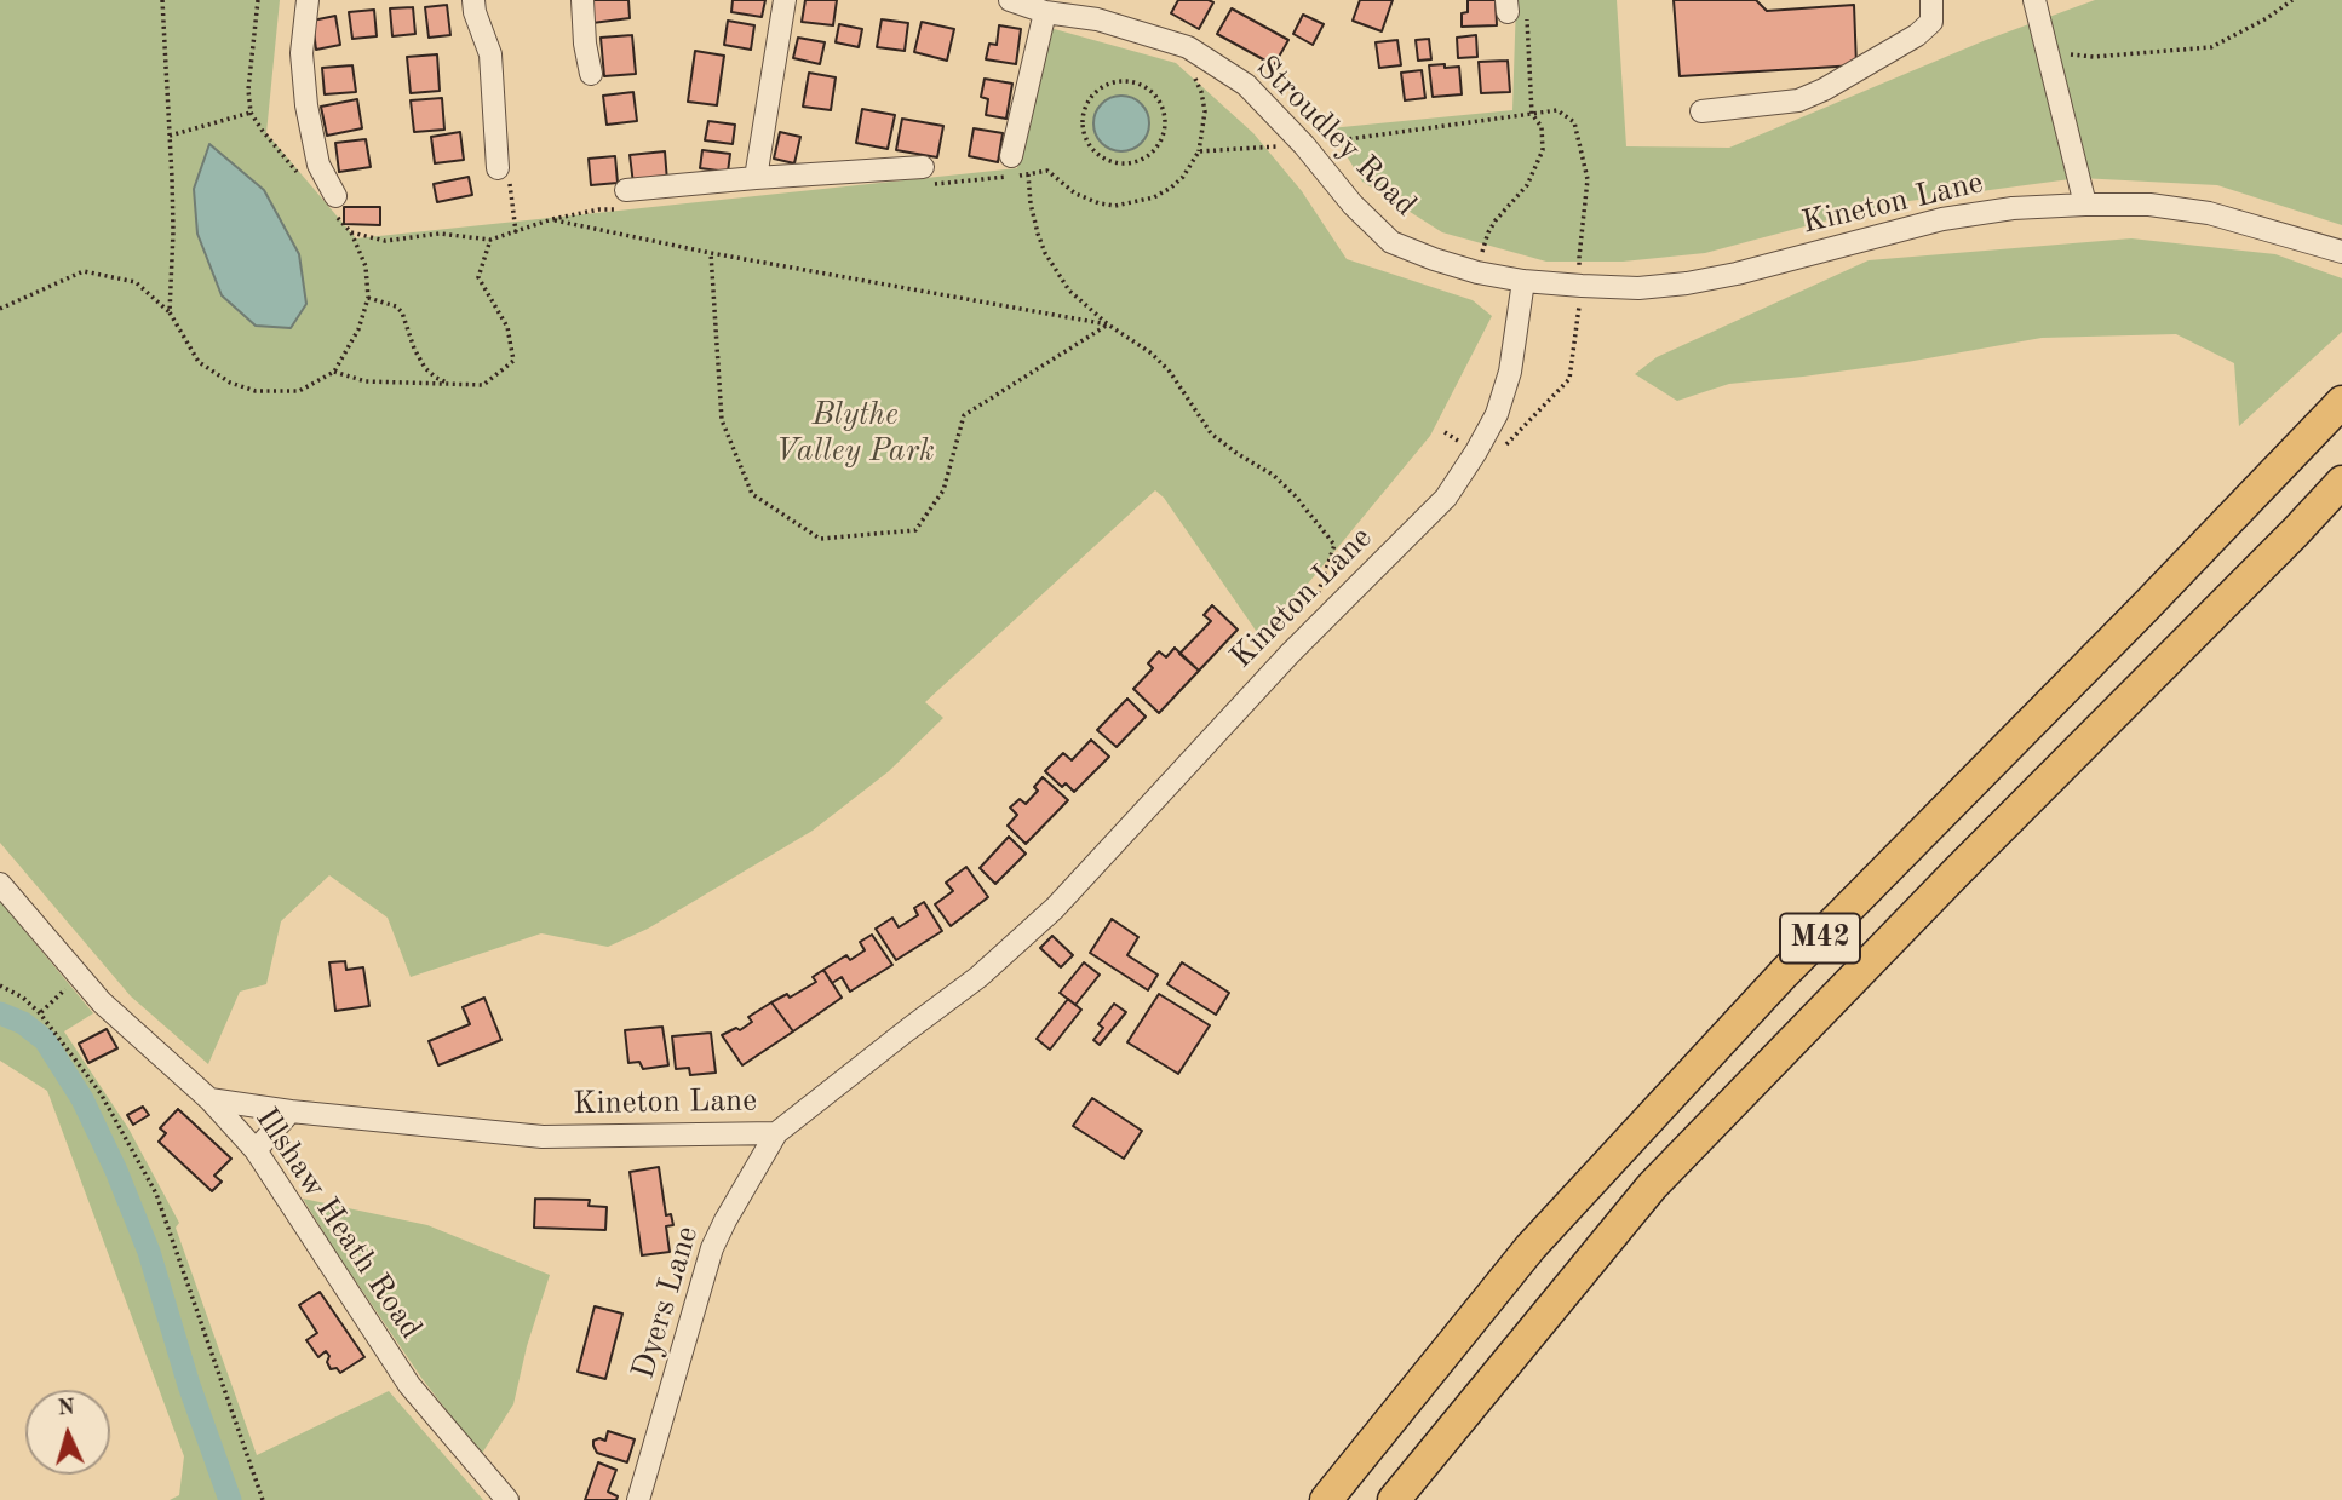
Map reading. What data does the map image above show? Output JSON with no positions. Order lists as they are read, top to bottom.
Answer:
{
  "streets": {
    "highway": ["M42"],
    "street": [
      "Stroudley Road",
      "Kineton Lane",
      "Illshaw Heath Road",
      "Dyers Lane"
    ]
  },
  "crossings": [
    ["Stroudley Road", "Kineton Lane"],
    ["Kineton Lane", "Illshaw Heath Road"],
    ["Kineton Lane", "Dyers Lane"]
  ],
  "parks": ["Blythe Valley Park"],
  "north": "top"
}
